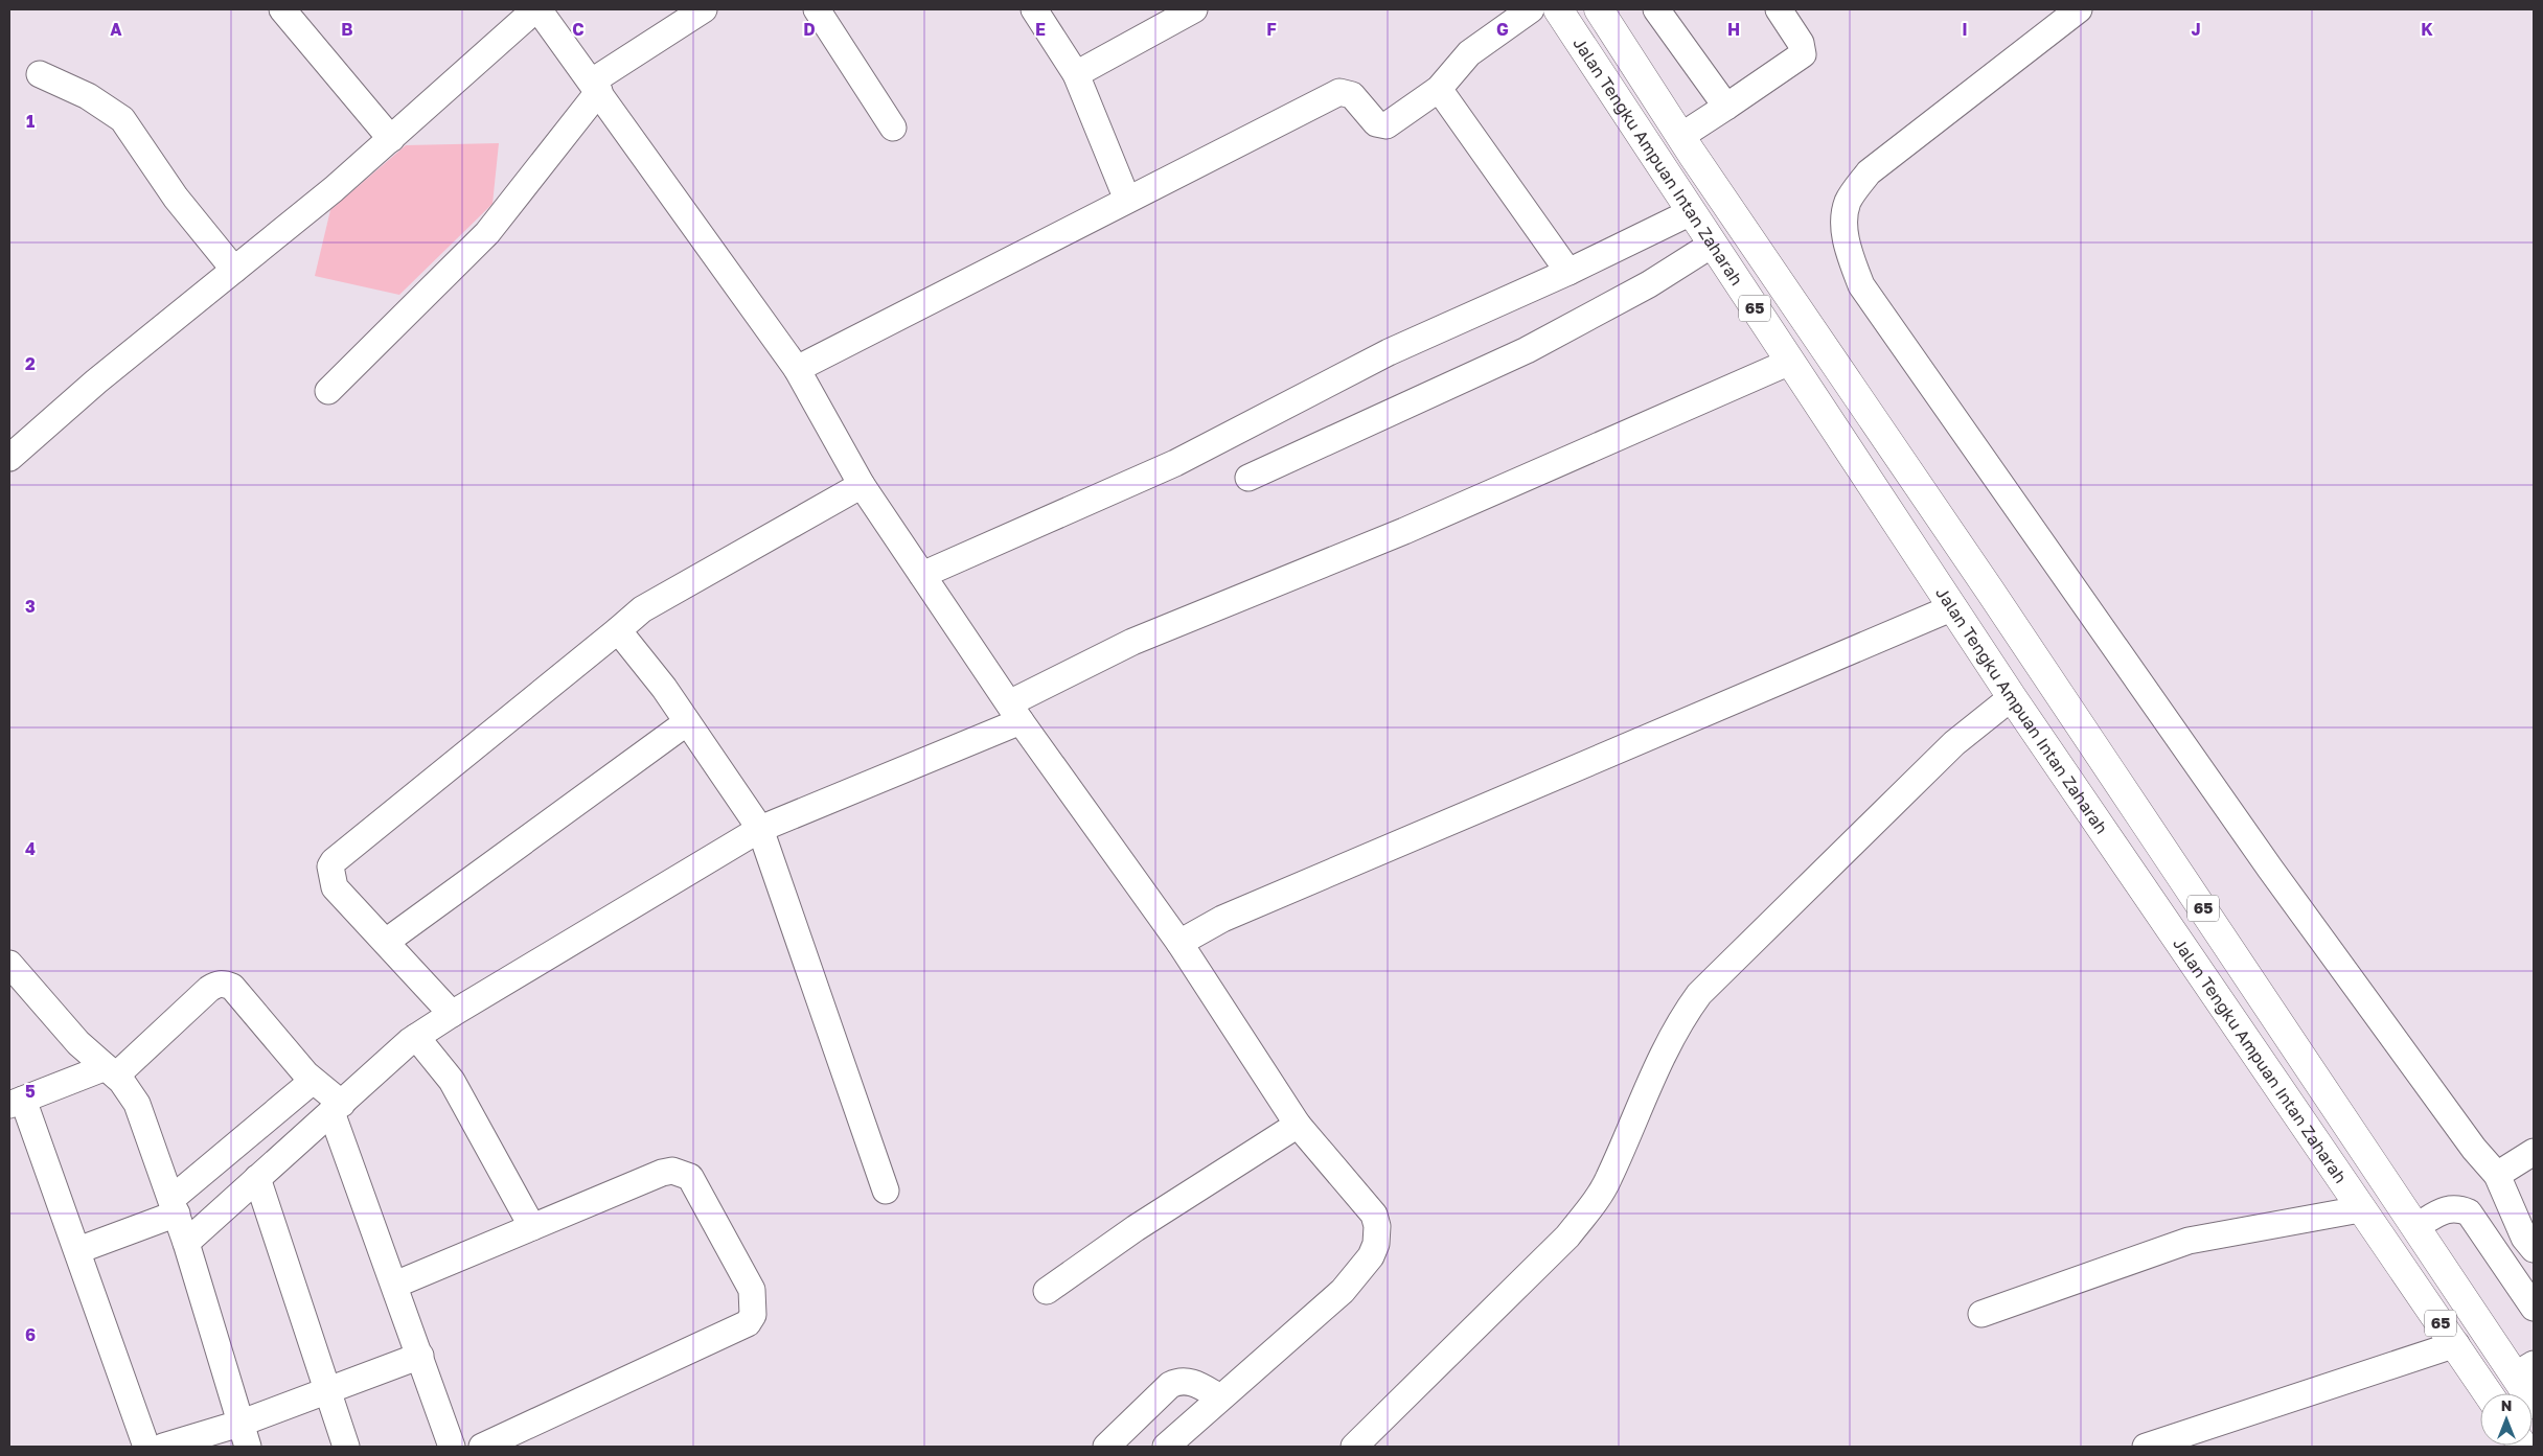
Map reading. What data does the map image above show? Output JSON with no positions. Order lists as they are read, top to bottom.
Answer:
{
  "streets": {
    "main road": ["Jalan Tengku Ampuan Intan Zaharah", "65"]
  },
  "north": "top",
  "grid": {
    "columns": [
      "A",
      "B",
      "C",
      "D",
      "E",
      "F",
      "G",
      "H",
      "I",
      "J",
      "K"
    ],
    "rows": [
      "1",
      "2",
      "3",
      "4",
      "5",
      "6"
    ]
  }
}
